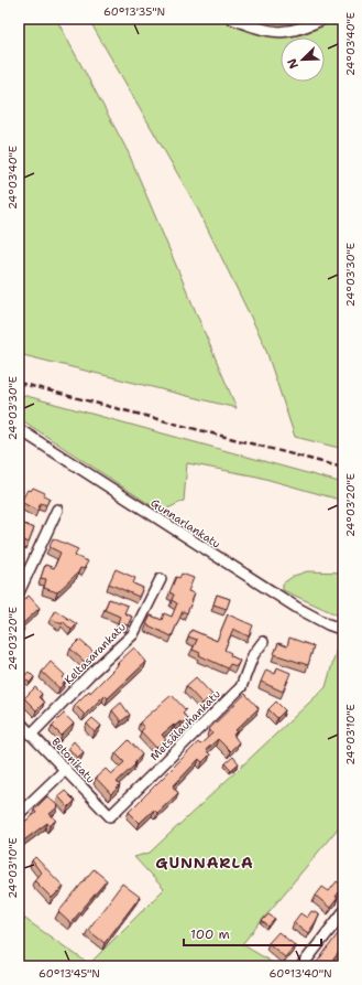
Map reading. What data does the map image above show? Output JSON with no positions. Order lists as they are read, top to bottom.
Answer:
{
  "streets": {
    "street": [
      "Gunnarlankatu",
      "Keltasarankatu",
      "Metsälauhankatu",
      "Betonikatu"
    ]
  },
  "crossings": [
    ["Keltasarankatu", "Betonikatu"],
    ["Metsälauhankatu", "Betonikatu"]
  ],
  "districts": ["GUNNARLA"],
  "scale_bar": "100 m",
  "north": "bottom left",
  "coordinates": [
    "60°13'35\"N",
    "24°03'40\"E",
    "24°03'30\"E",
    "24°03'20\"E",
    "24°03'10\"E",
    "60°13'45\"N",
    "60°13'40\"N"
  ]
}
